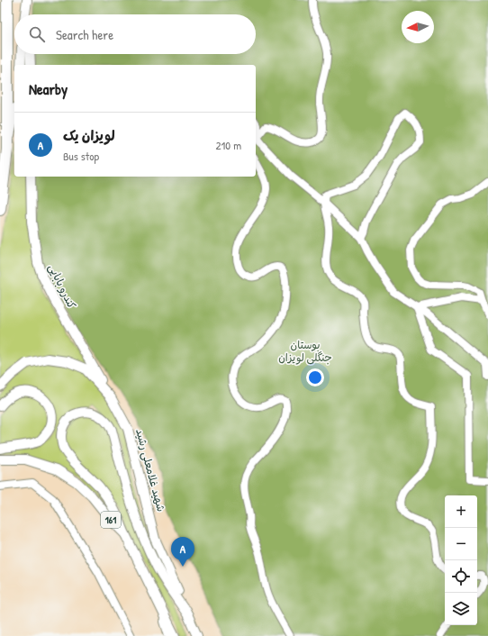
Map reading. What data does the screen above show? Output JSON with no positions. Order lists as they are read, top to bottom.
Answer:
{
  "streets": {
    "main road": ["کندرو بابایی", "شهید غلامعلی رشید", "161"]
  },
  "crossings": [
    ["کندرو بابایی", "شهید غلامعلی رشید"]
  ],
  "parks": ["بوستان جنگلی لویزان"],
  "north": "left",
  "page": {
    "search": "Search here",
    "heading": "Nearby",
    "list": [
      {
        "mark": "A",
        "name": "لویزان یک",
        "note": "Bus stop",
        "value": "210 m"
      }
    ],
    "map_buttons": ["+", "−"],
    "pins": "A"
  }
}
